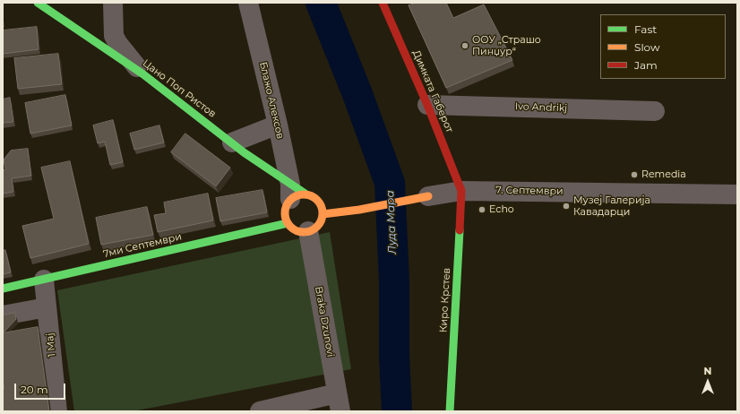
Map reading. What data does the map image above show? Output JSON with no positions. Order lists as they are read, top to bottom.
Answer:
{
  "streets": {
    "street": [
      "Цано Поп Ристов",
      "Димката Габерот",
      "Блажо Алексов",
      "Ivo Andrikj",
      "7. Септември",
      "7ми Септември",
      "Киро Крстев",
      "Braka Dzunovi",
      "1 Maj"
    ]
  },
  "crossings": [
    ["Цано Поп Ристов", "Блажо Алексов"],
    ["Цано Поп Ристов", "7. Септември"],
    ["Цано Поп Ристов", "7ми Септември"],
    ["Цано Поп Ристов", "Braka Dzunovi"],
    ["Димката Габерот", "Ivo Andrikj"],
    ["Димката Габерот", "7. Септември"],
    ["Димката Габерот", "Киро Крстев"],
    ["Блажо Алексов", "7. Септември"],
    ["Блажо Алексов", "7ми Септември"],
    ["Блажо Алексов", "Braka Dzunovi"],
    ["7. Септември", "7ми Септември"],
    ["7. Септември", "Киро Крстев"],
    ["7. Септември", "Braka Dzunovi"],
    ["7ми Септември", "Braka Dzunovi"],
    ["7ми Септември", "1 Maj"]
  ],
  "water": ["Луда Мара"],
  "places": [
    "ООУ „Страшо Пинџур“",
    "Remedia",
    "Музеј Галерија Кавадарци",
    "Echo"
  ],
  "legend": ["Fast", "Slow", "Jam"],
  "scale_bar": "20 m",
  "north": "top"
}
